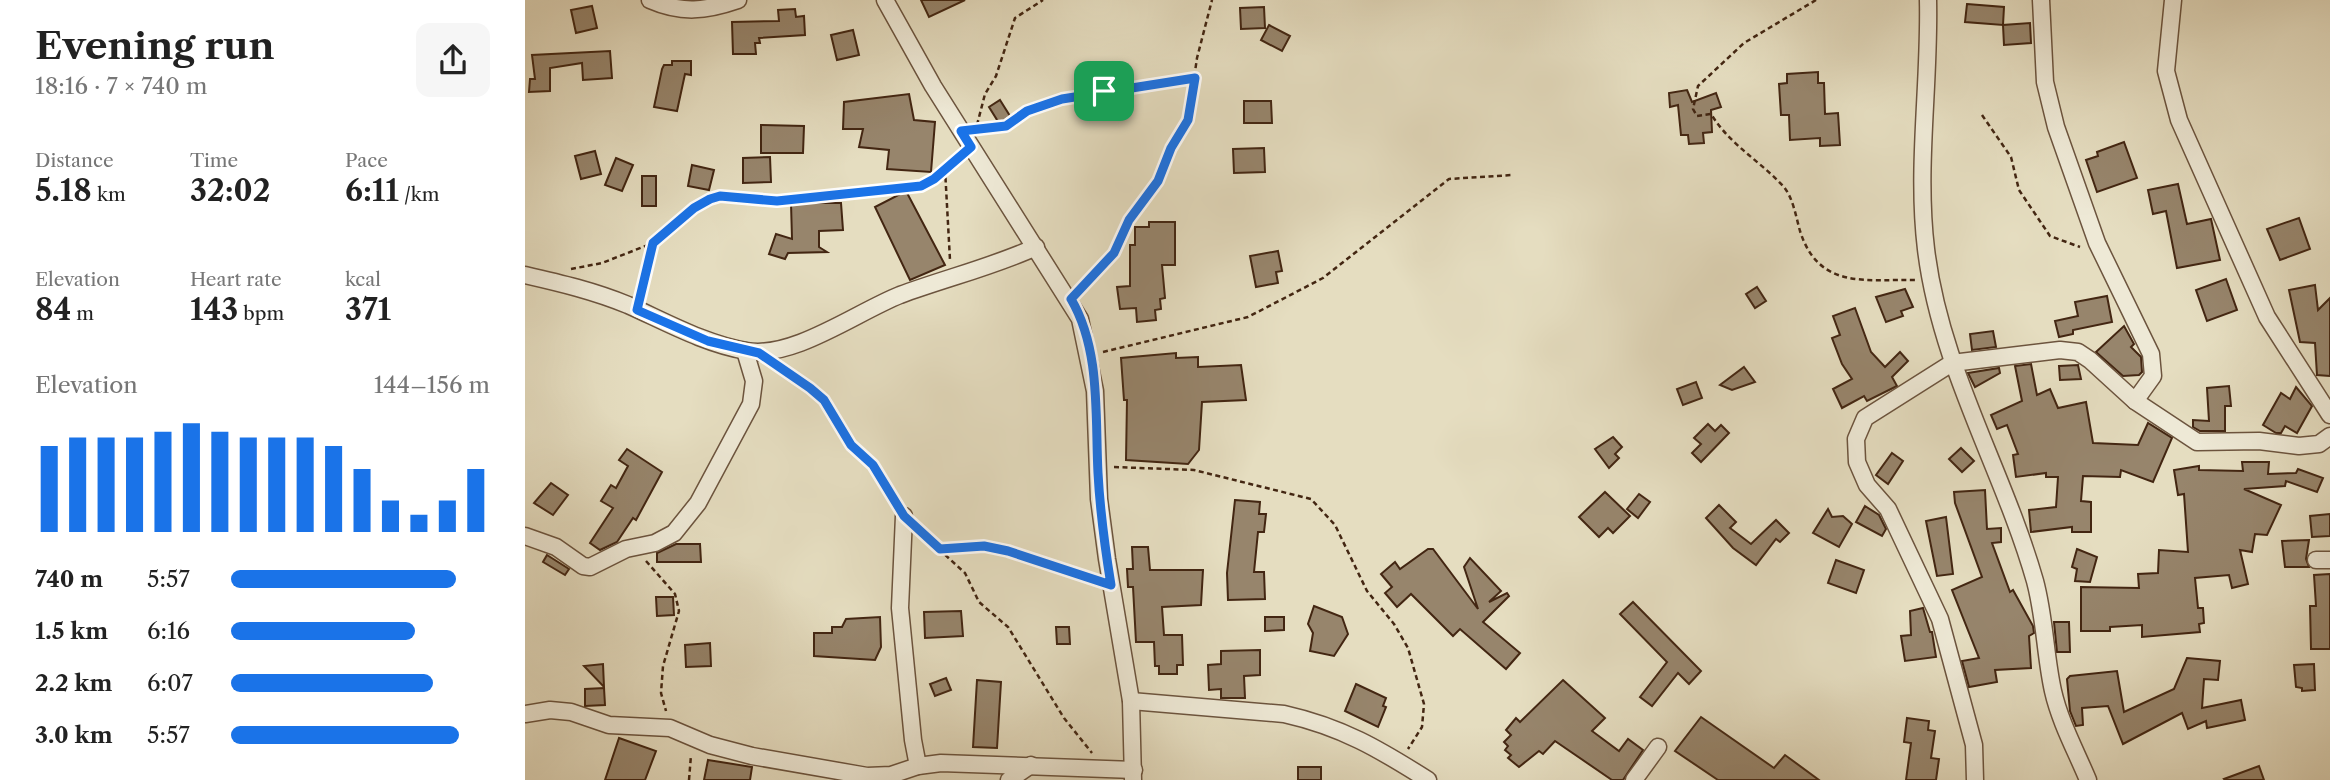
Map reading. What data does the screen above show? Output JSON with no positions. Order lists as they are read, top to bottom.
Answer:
{
  "page": {
    "heading": ["Evening run", "18:16 · 7 × 740 m"],
    "stats": [
      ["Distance", "5.18 km"],
      ["Time", "32:02"],
      ["Pace", "6:11 /km"],
      ["Elevation", "84 m"],
      ["Heart rate", "143 bpm"],
      ["kcal", "371"]
    ],
    "chart": ["Elevation", "144–156 m"],
    "list": [
      {
        "name": "740 m",
        "note": "5:57"
      },
      {
        "name": "1.5 km",
        "note": "6:16"
      },
      {
        "name": "2.2 km",
        "note": "6:07"
      },
      {
        "name": "3.0 km",
        "note": "5:57"
      }
    ]
  }
}
